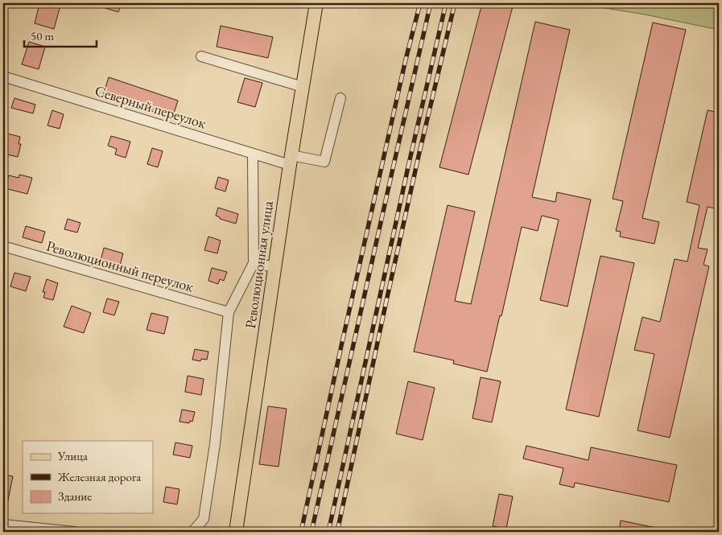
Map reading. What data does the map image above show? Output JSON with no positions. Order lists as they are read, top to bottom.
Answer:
{
  "streets": {
    "main road": ["Революционная улица"],
    "street": ["Северный переулок", "Революционный переулок"]
  },
  "crossings": [
    ["Северный переулок", "Революционная улица"]
  ],
  "legend": ["Улица", "Железная дорога", "Здание"],
  "scale_bar": "50 m"
}
